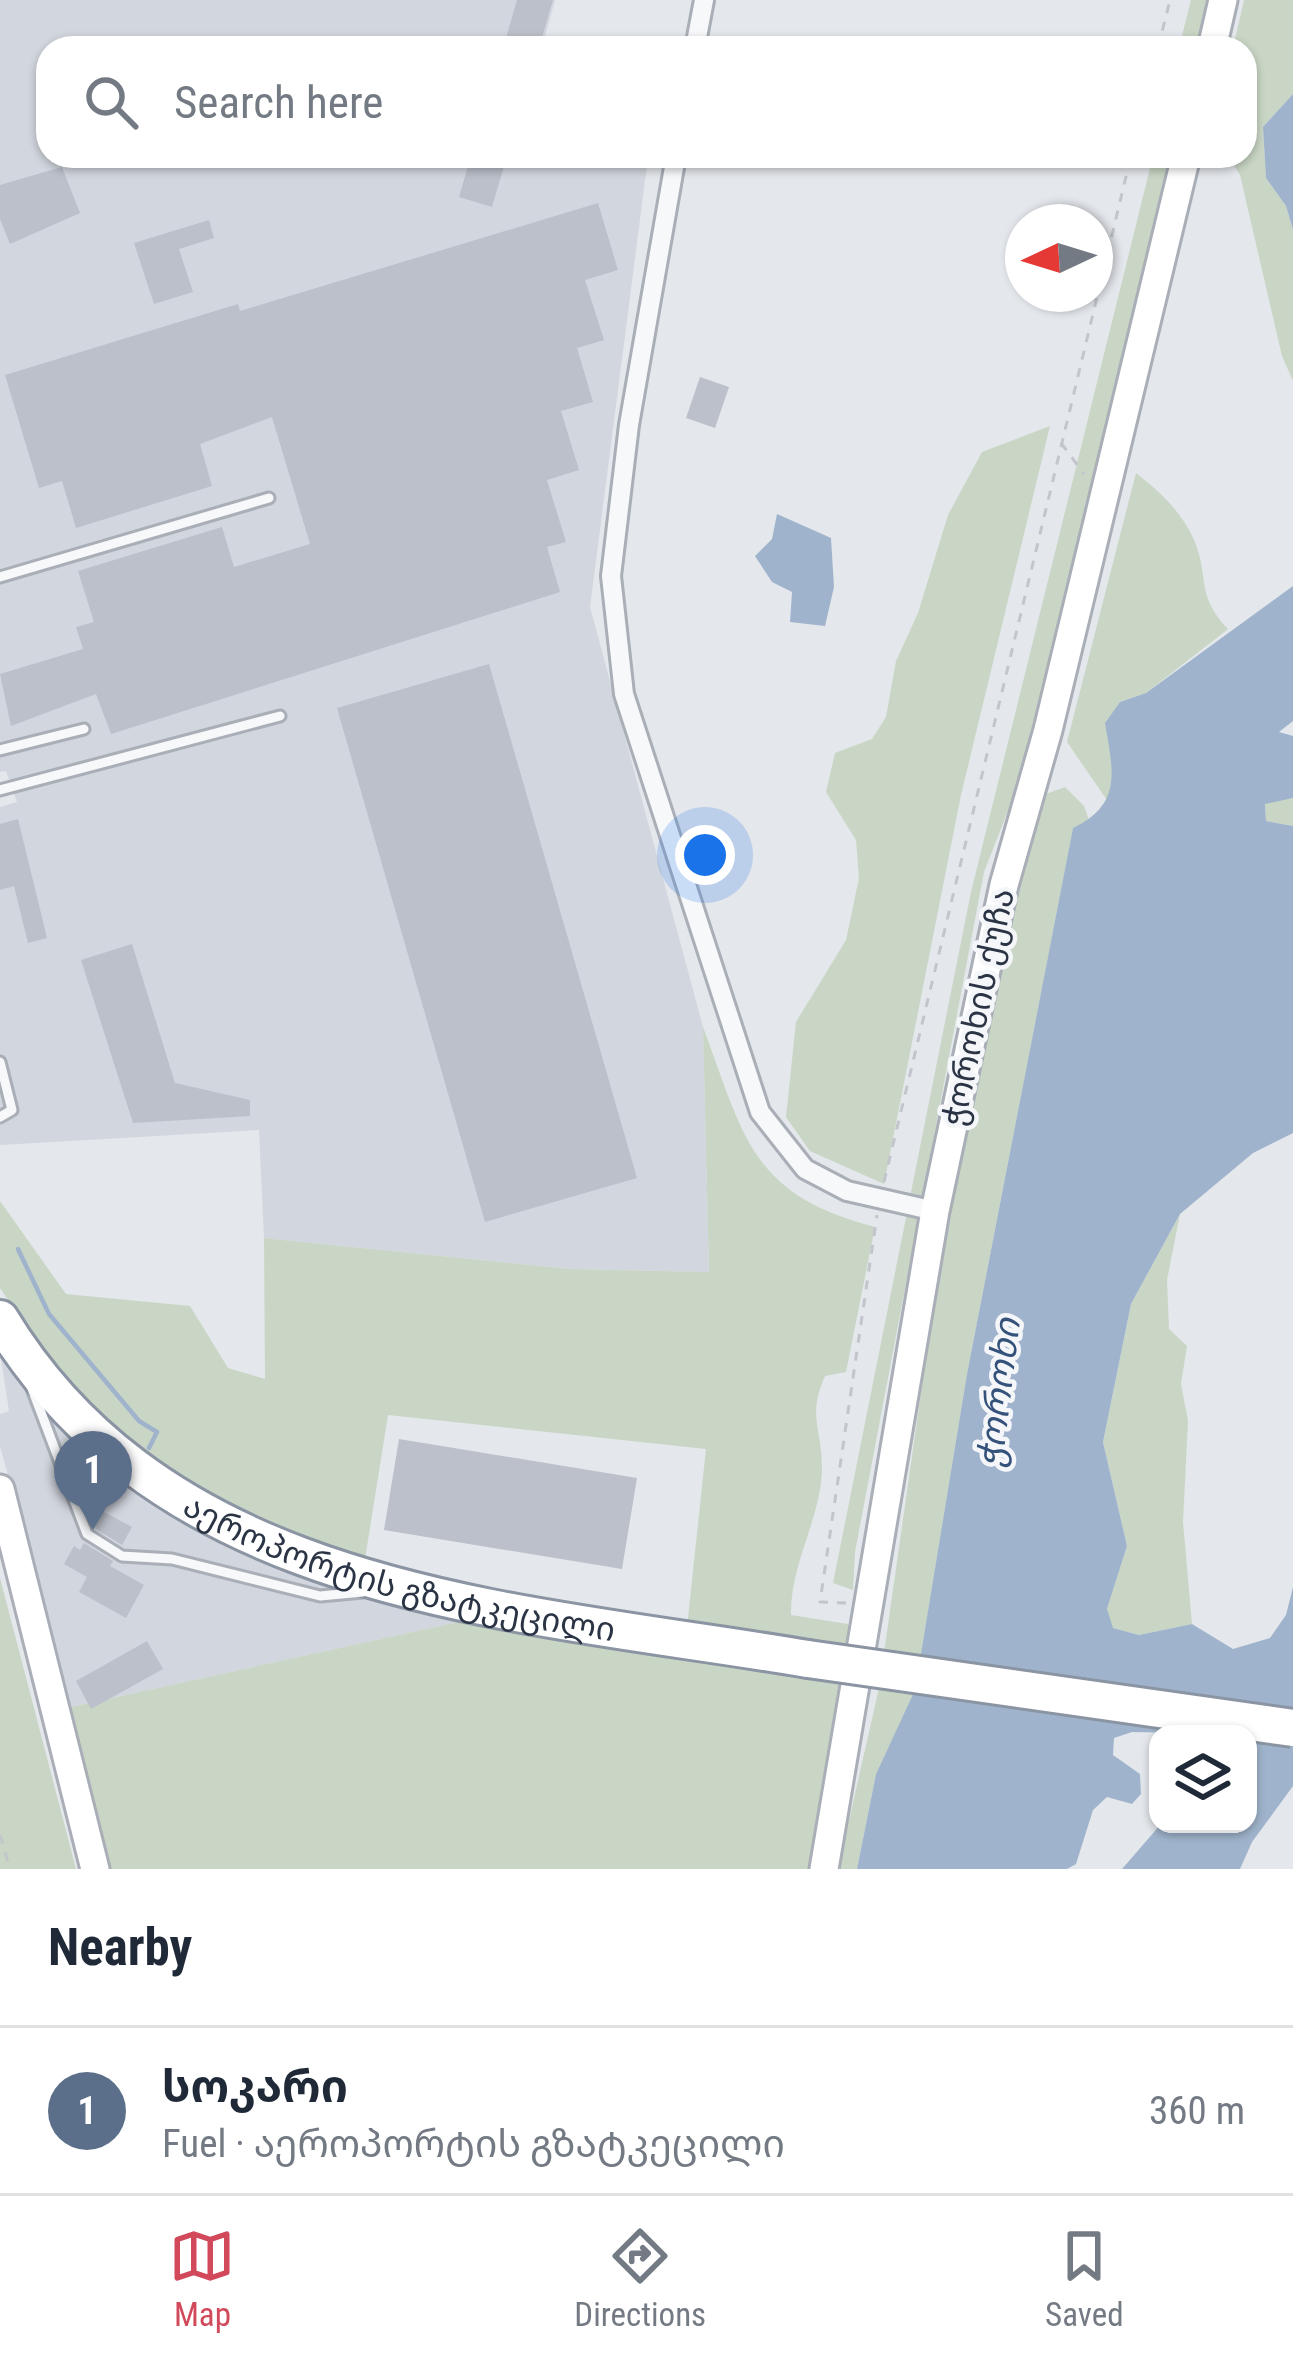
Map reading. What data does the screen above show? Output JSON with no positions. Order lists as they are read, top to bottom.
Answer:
{
  "streets": {
    "highway": ["აეროპორტის გზატკეცილი"],
    "street": ["ჭოროხის ქუჩა"]
  },
  "water": ["ჭოროხი"],
  "north": "left",
  "page": {
    "search": "Search here",
    "pins": "1",
    "heading": "Nearby",
    "list": [
      {
        "mark": "1",
        "name": "სოკარი",
        "note": "Fuel · აეროპორტის გზატკეცილი",
        "value": "360 m"
      }
    ],
    "nav": ["Map", "Directions", "Saved"]
  }
}
